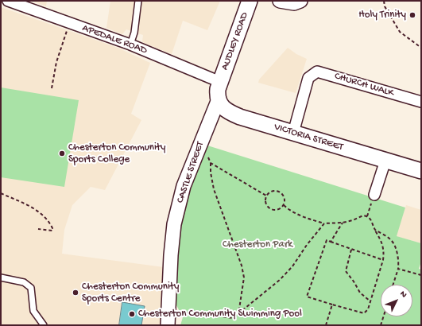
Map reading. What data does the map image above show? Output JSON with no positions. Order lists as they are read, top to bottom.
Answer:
{
  "streets": {
    "main road": ["AUDLEY ROAD", "VICTORIA STREET"],
    "street": ["APEDALE ROAD", "CHURCH WALK", "CASTLE STREET"]
  },
  "crossings": [
    ["APEDALE ROAD", "AUDLEY ROAD"],
    ["CHURCH WALK", "VICTORIA STREET"],
    ["VICTORIA STREET", "CASTLE STREET"]
  ],
  "parks": ["Chesterton Park"],
  "places": [
    "Holy Trinity",
    "Chesterton Community Sports College",
    "Chesterton Community Sports Centre",
    "Chesterton Community Swimming Pool"
  ],
  "north": "top right"
}
